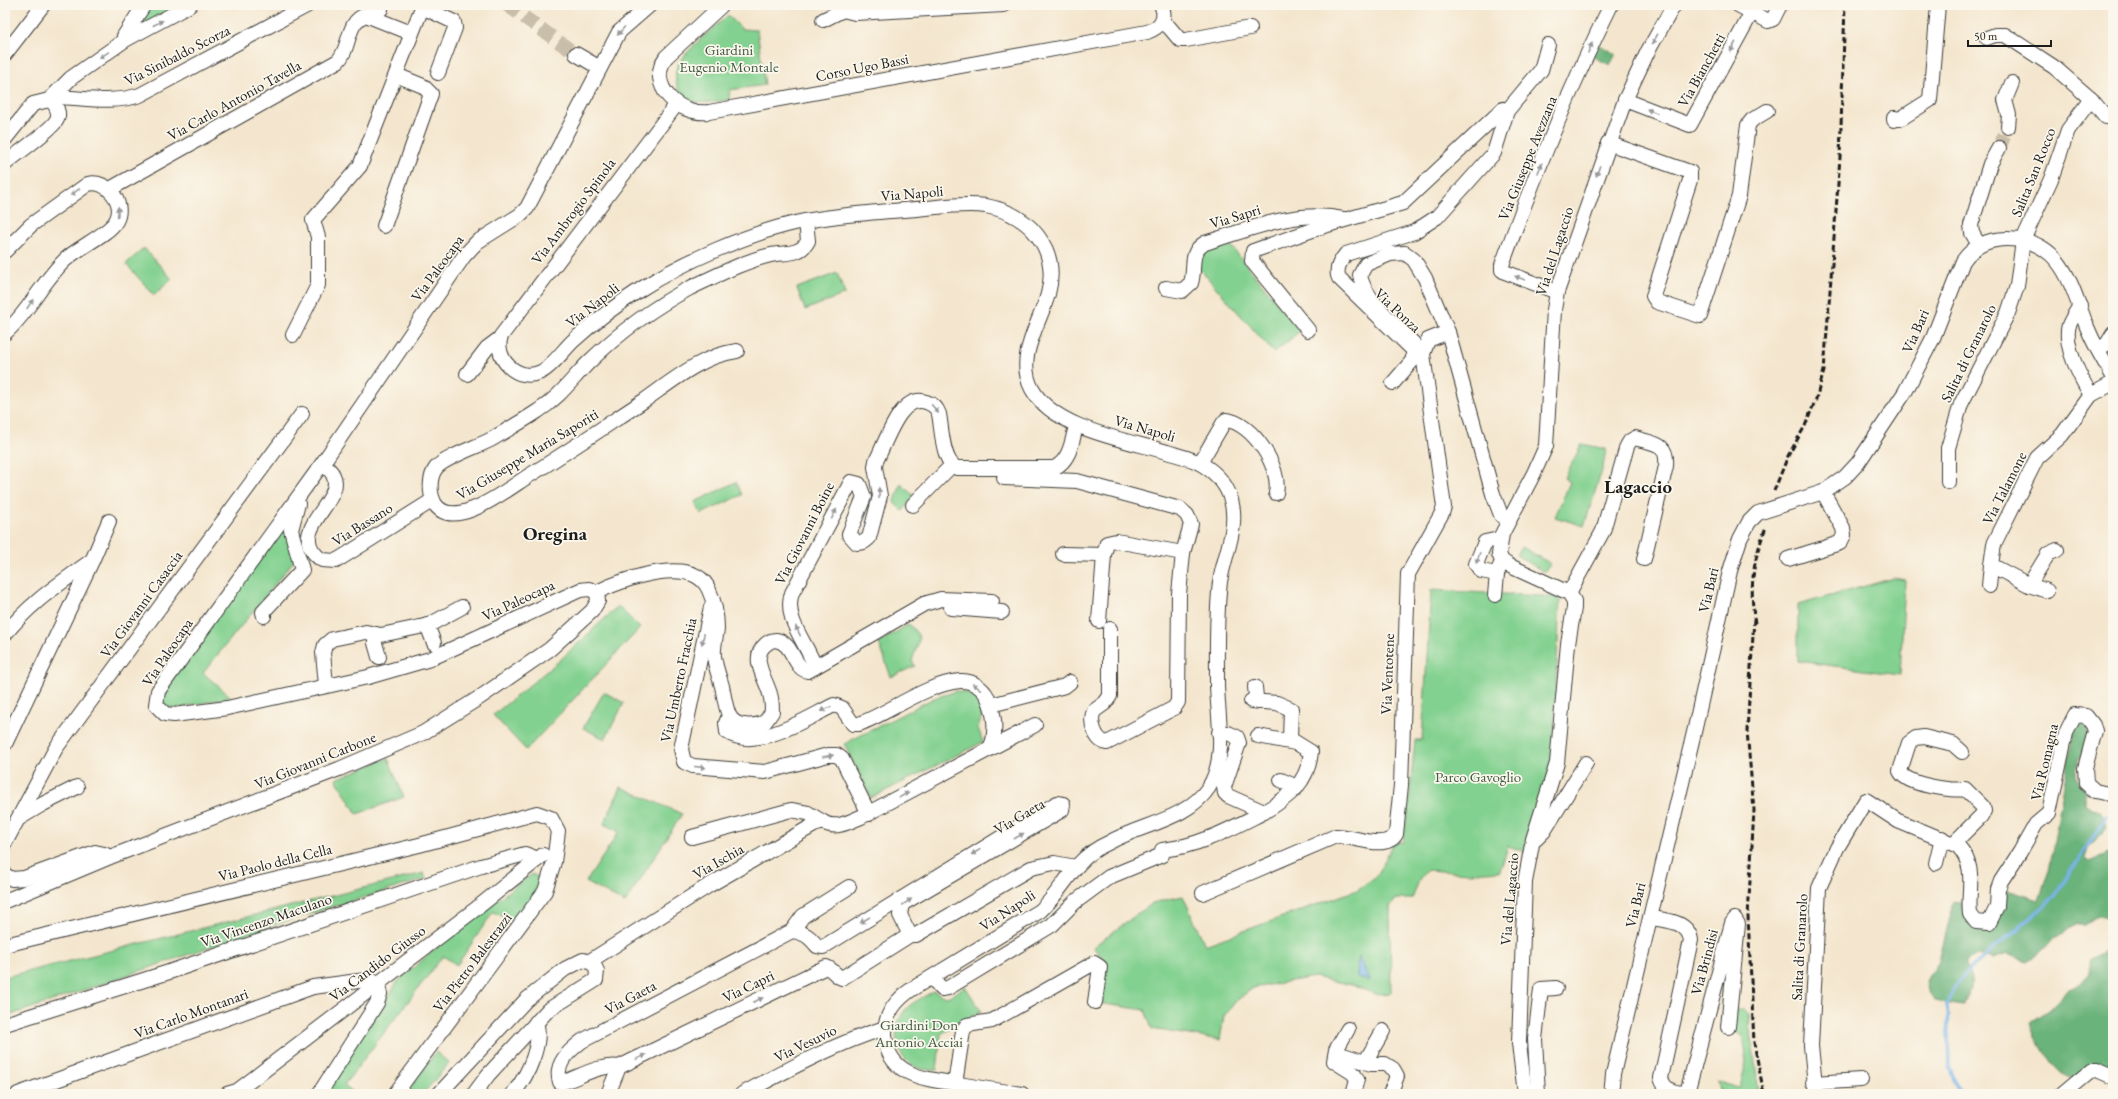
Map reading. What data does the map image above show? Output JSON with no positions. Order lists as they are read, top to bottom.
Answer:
{
  "streets": {
    "street": [
      "Via Sinibaldo Scorza",
      "Corso Ugo Bassi",
      "Via Bianchetti",
      "Via Carlo Antonio Tavella",
      "Via Giuseppe Avezzana",
      "Salita San Rocco",
      "Via Napoli",
      "Via Ambrogio Spinola",
      "Via Sapri",
      "Via del Lagaccio",
      "Via Paleocapa",
      "Via Ponza",
      "Via Bari",
      "Salita di Granarolo",
      "Via Giuseppe Maria Saporiti",
      "Via Talamone",
      "Via Bassano",
      "Via Giovanni Boine",
      "Via Giovanni Casaccia",
      "Via Ventotene",
      "Via Umberto Fracchia",
      "Via Giovanni Carbone",
      "Via Romagna",
      "Via Gaeta",
      "Via Ischia",
      "Via Paolo della Cella",
      "Via Vincenzo Maculano",
      "Via Pietro Balestrazzi",
      "Via Brindisi",
      "Via Candido Giusso",
      "Via Capri",
      "Via Carlo Montanari",
      "Via Vesuvio"
    ]
  },
  "crossings": [
    ["Corso Ugo Bassi", "Via Ambrogio Spinola"],
    ["Via Bianchetti", "Via del Lagaccio"],
    ["Via Giuseppe Avezzana", "Via del Lagaccio"],
    ["Salita San Rocco", "Via Bari"],
    ["Salita San Rocco", "Salita di Granarolo"],
    ["Via Napoli", "Via Ambrogio Spinola"],
    ["Via Napoli", "Via Giuseppe Maria Saporiti"],
    ["Via Napoli", "Via Vesuvio"],
    ["Via del Lagaccio", "Via Ponza"],
    ["Via Paleocapa", "Via Bassano"],
    ["Via Paleocapa", "Via Umberto Fracchia"],
    ["Via Paleocapa", "Via Giovanni Carbone"],
    ["Via Ponza", "Via Ventotene"],
    ["Via Bari", "Salita di Granarolo"],
    ["Via Bari", "Via Brindisi"],
    ["Salita di Granarolo", "Via Romagna"],
    ["Via Giuseppe Maria Saporiti", "Via Bassano"],
    ["Via Gaeta", "Via Capri"],
    ["Via Paolo della Cella", "Via Pietro Balestrazzi"],
    ["Via Vincenzo Maculano", "Via Candido Giusso"],
    ["Via Pietro Balestrazzi", "Via Candido Giusso"],
    ["Via Candido Giusso", "Via Carlo Montanari"]
  ],
  "one_way": ["Via Giuseppe Avezzana", "Via Capri"],
  "districts": ["Lagaccio", "Oregina"],
  "parks": ["Giardini Eugenio Montale", "Parco Gavoglio", "Giardini Don Antonio Acciai"],
  "scale_bar": "50 m"
}
